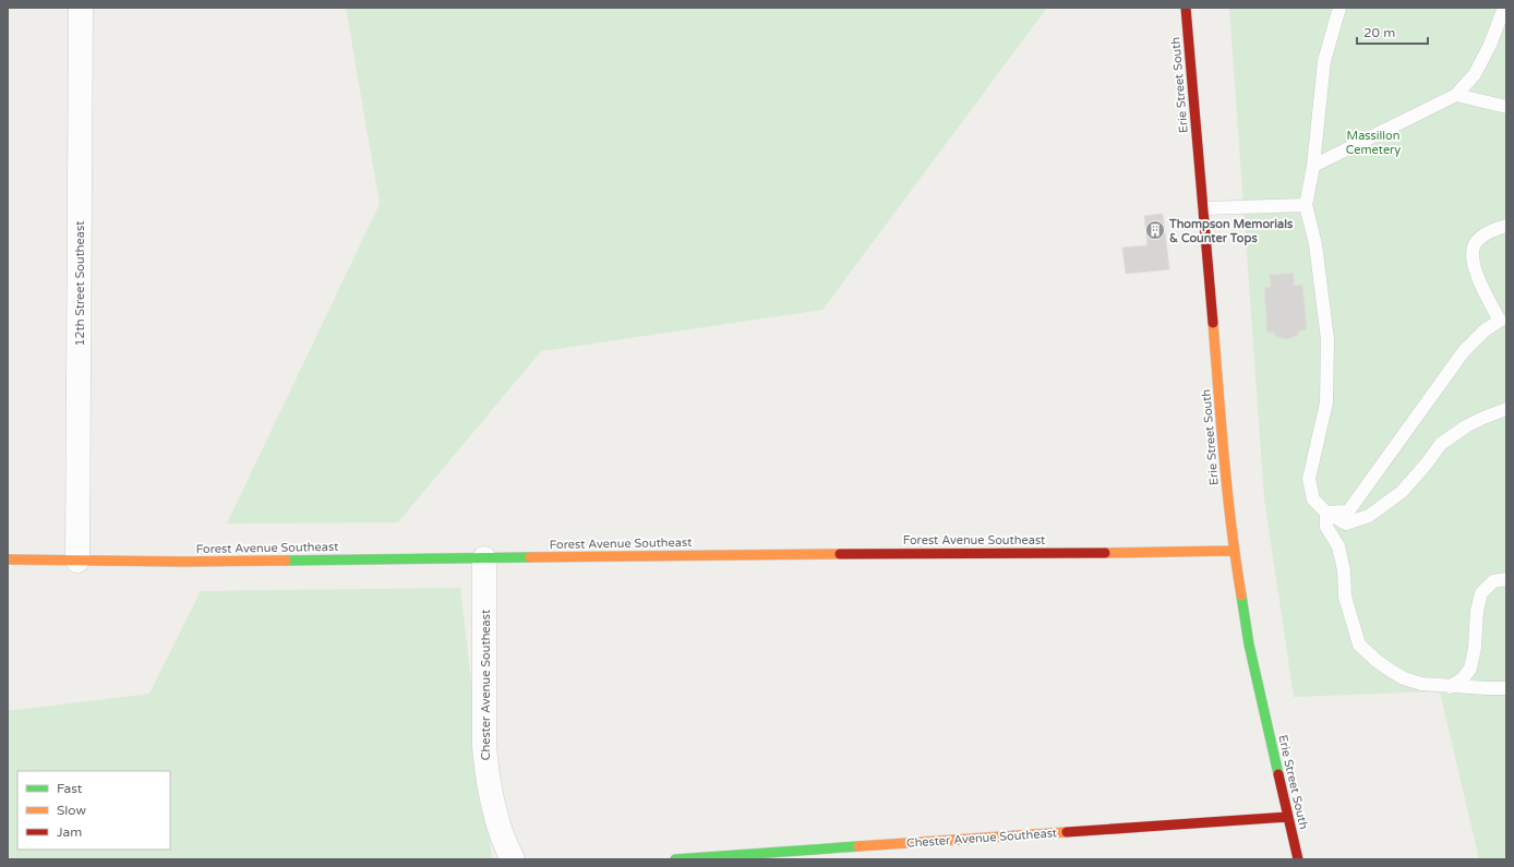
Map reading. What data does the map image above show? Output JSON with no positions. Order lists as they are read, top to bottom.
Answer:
{
  "streets": {
    "street": [
      "Erie Street South",
      "12th Street Southeast",
      "Forest Avenue Southeast",
      "Chester Avenue Southeast"
    ]
  },
  "crossings": [
    ["Erie Street South", "Forest Avenue Southeast"],
    ["Erie Street South", "Chester Avenue Southeast"],
    ["12th Street Southeast", "Forest Avenue Southeast"],
    ["Forest Avenue Southeast", "Chester Avenue Southeast"]
  ],
  "parks": ["Massillon Cemetery"],
  "places": {
    "building": ["Thompson Memorials & Counter Tops"]
  },
  "legend": ["Fast", "Slow", "Jam"],
  "scale_bar": "20 m"
}
